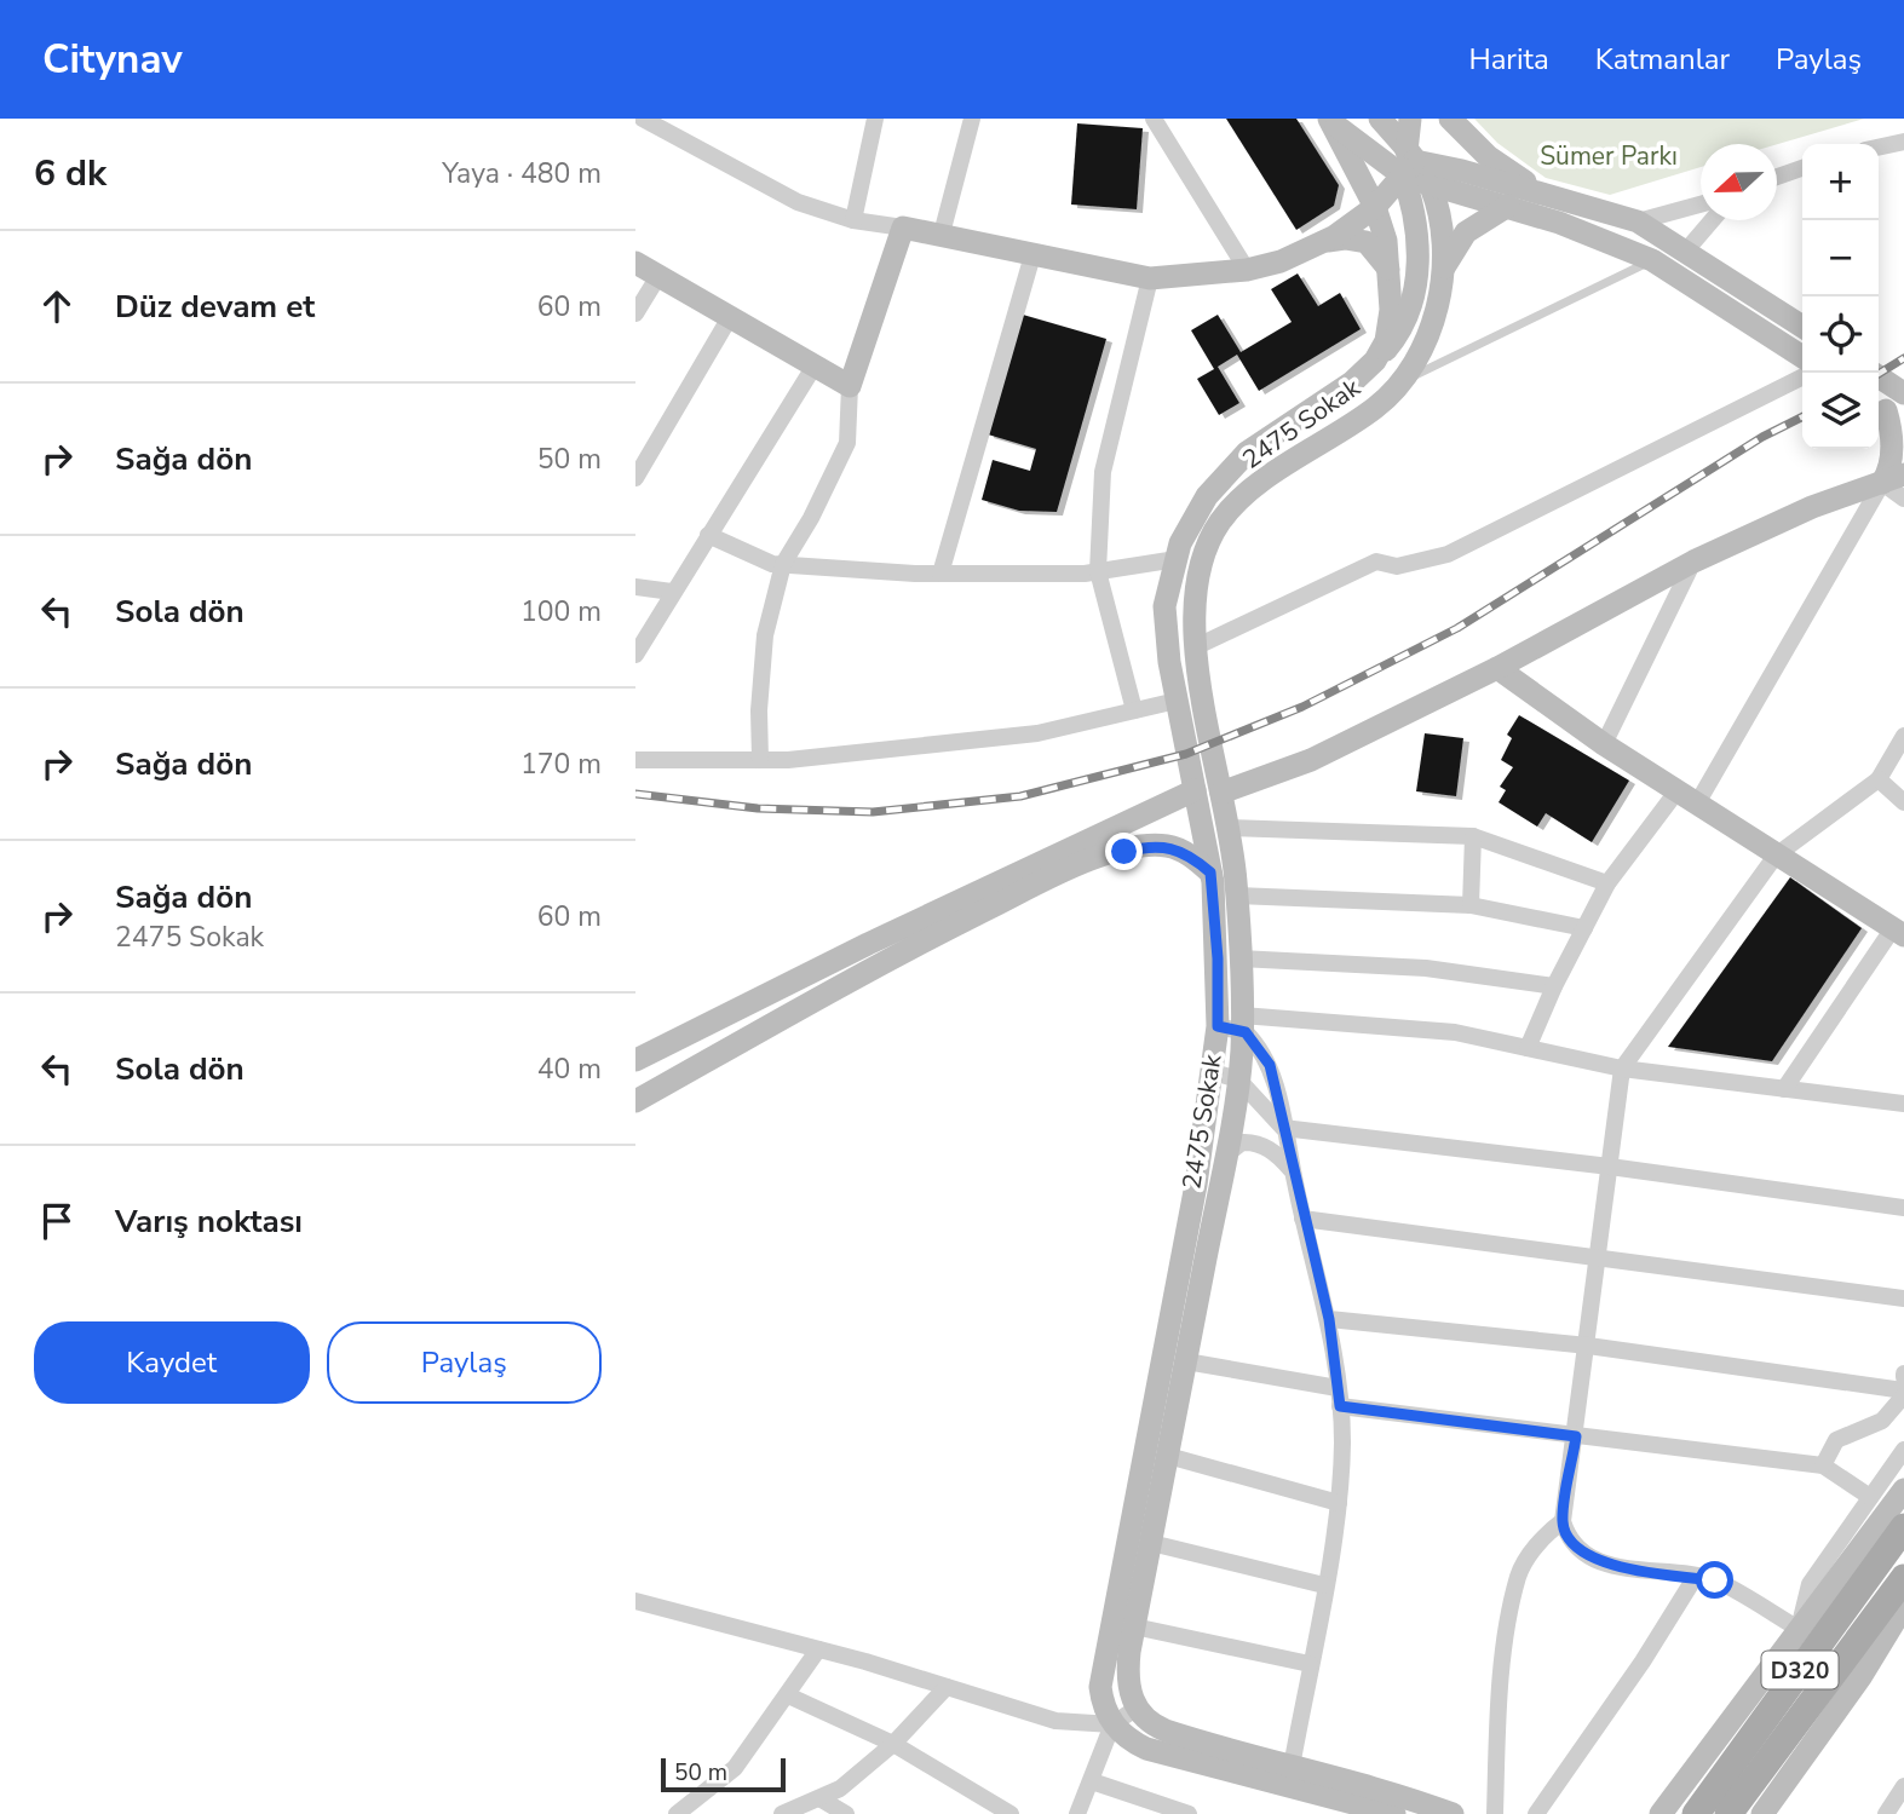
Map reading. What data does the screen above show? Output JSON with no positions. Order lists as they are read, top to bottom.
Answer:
{
  "streets": {
    "main road": ["2475 Sokak", "D320"]
  },
  "parks": ["Sümer Parkı"],
  "scale_bar": "50 m",
  "north": "left",
  "page": {
    "header": "Citynav",
    "nav": ["Harita", "Katmanlar", "Paylaş"],
    "heading": ["6 dk", "Yaya · 480 m"],
    "map_buttons": ["+", "−"],
    "list": [
      ["Düz devam et", "60 m"],
      ["Sağa dön", "50 m"],
      ["Sola dön", "100 m"],
      ["Sağa dön", "170 m"],
      ["Sağa dön", "2475 Sokak", "60 m"],
      ["Sola dön", "40 m"],
      "Varış noktası"
    ],
    "buttons": ["Kaydet", "Paylaş"],
    "scale": "50 m"
  }
}
